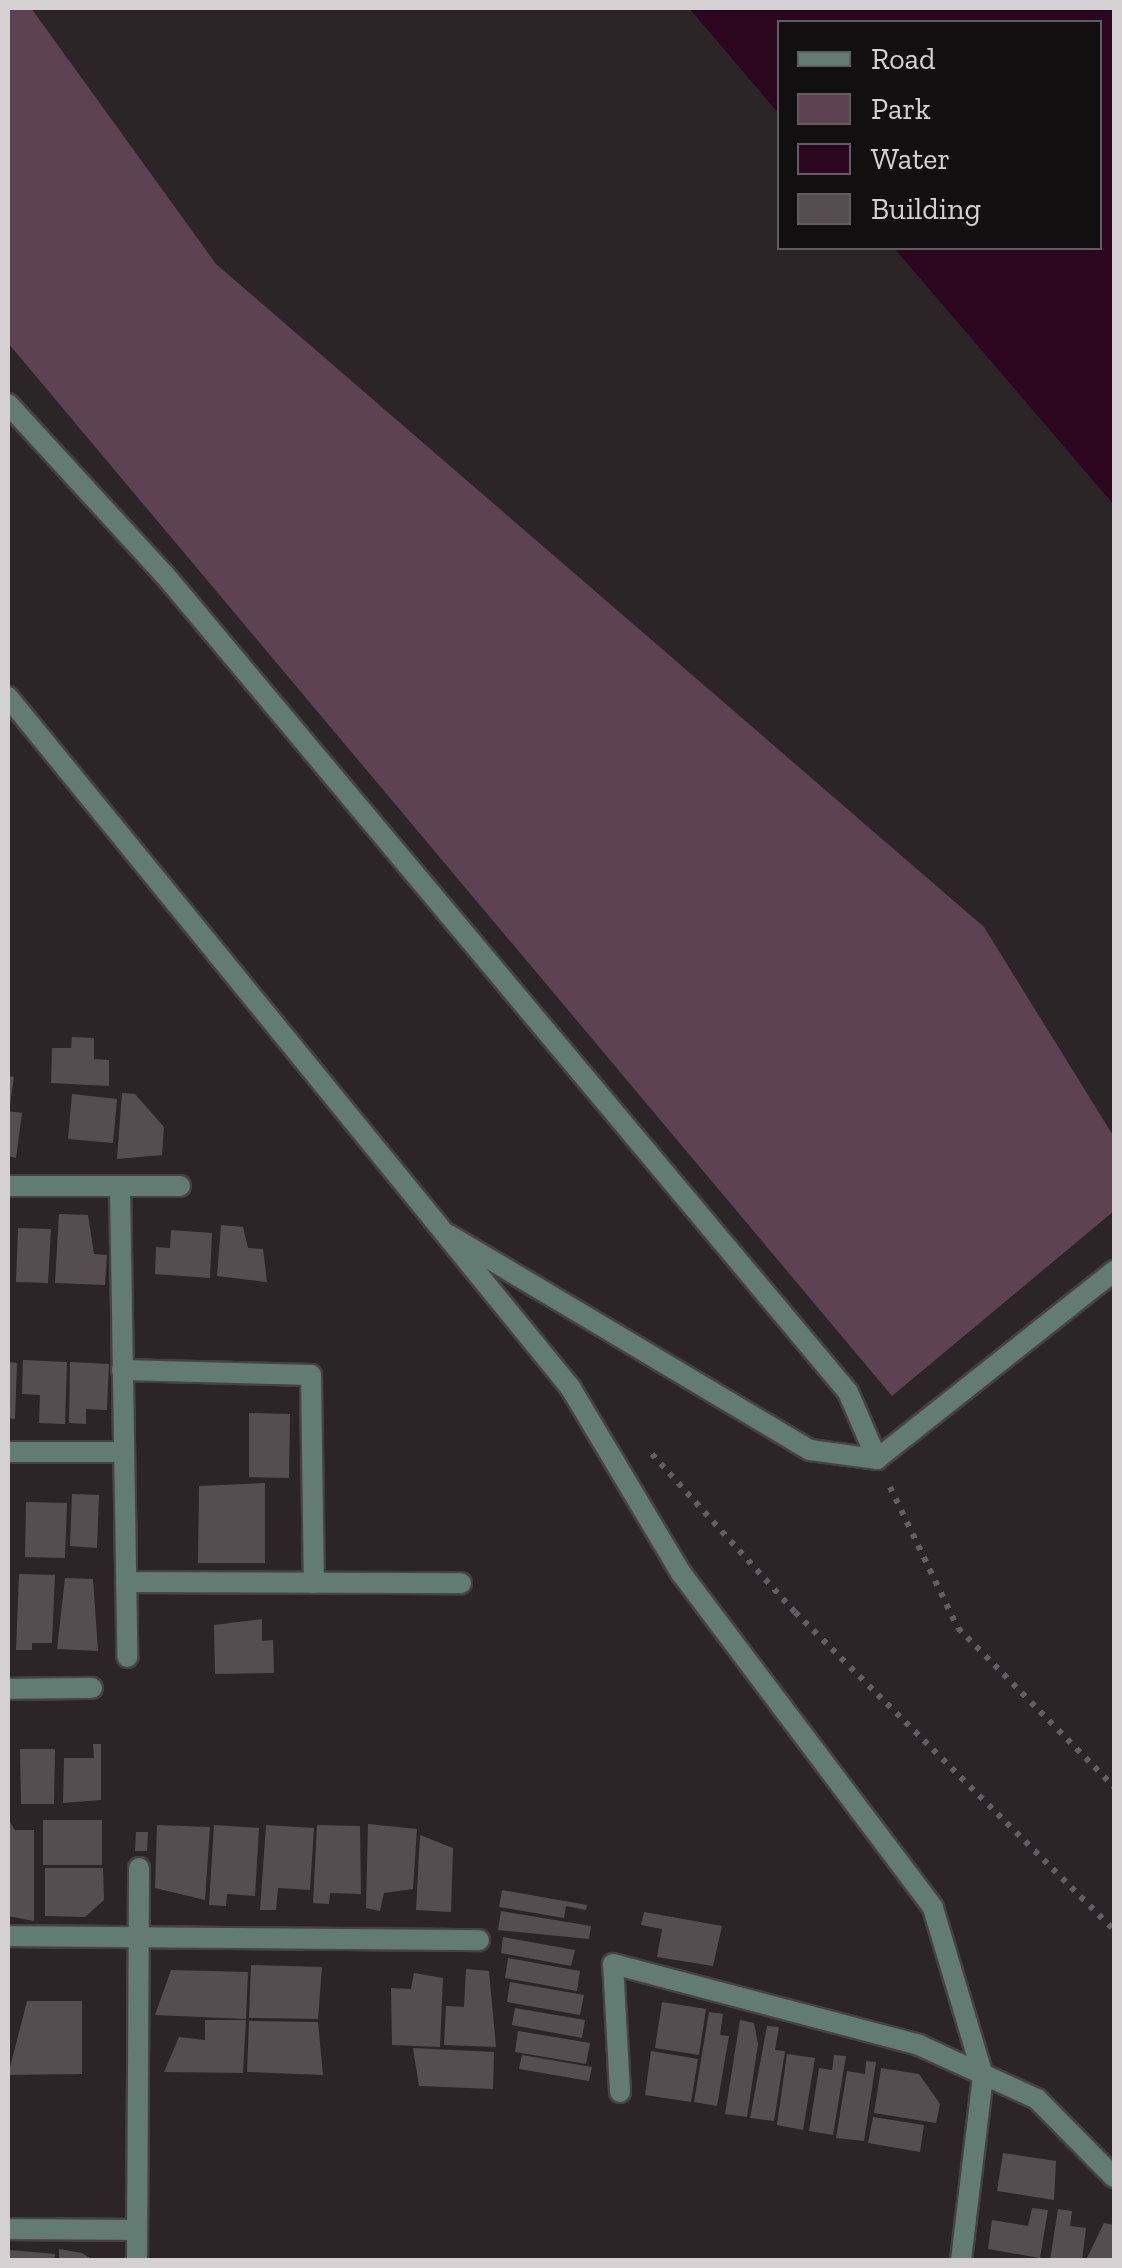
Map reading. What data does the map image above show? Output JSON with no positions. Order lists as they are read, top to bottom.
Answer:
{
  "legend": [
    "Road",
    "Park",
    "Water",
    "Building"
  ]
}
